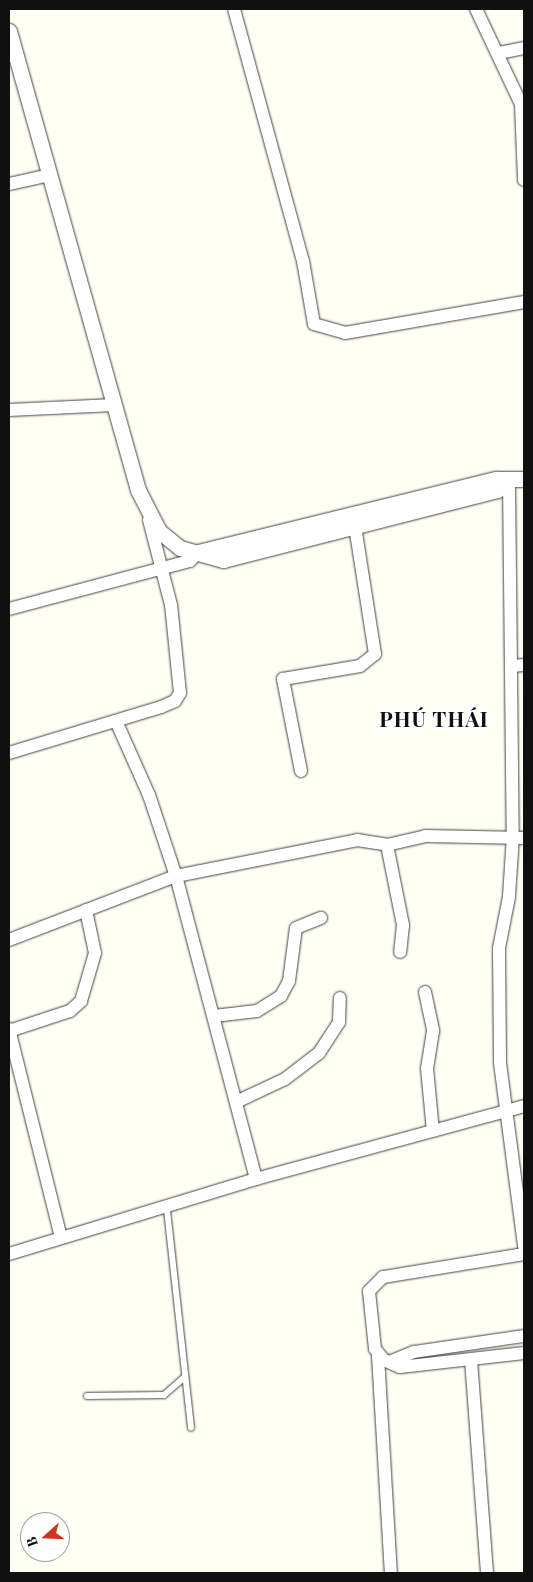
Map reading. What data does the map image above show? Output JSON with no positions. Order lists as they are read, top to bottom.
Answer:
{
  "districts": ["PHÚ THÁI"],
  "north": "left"
}
